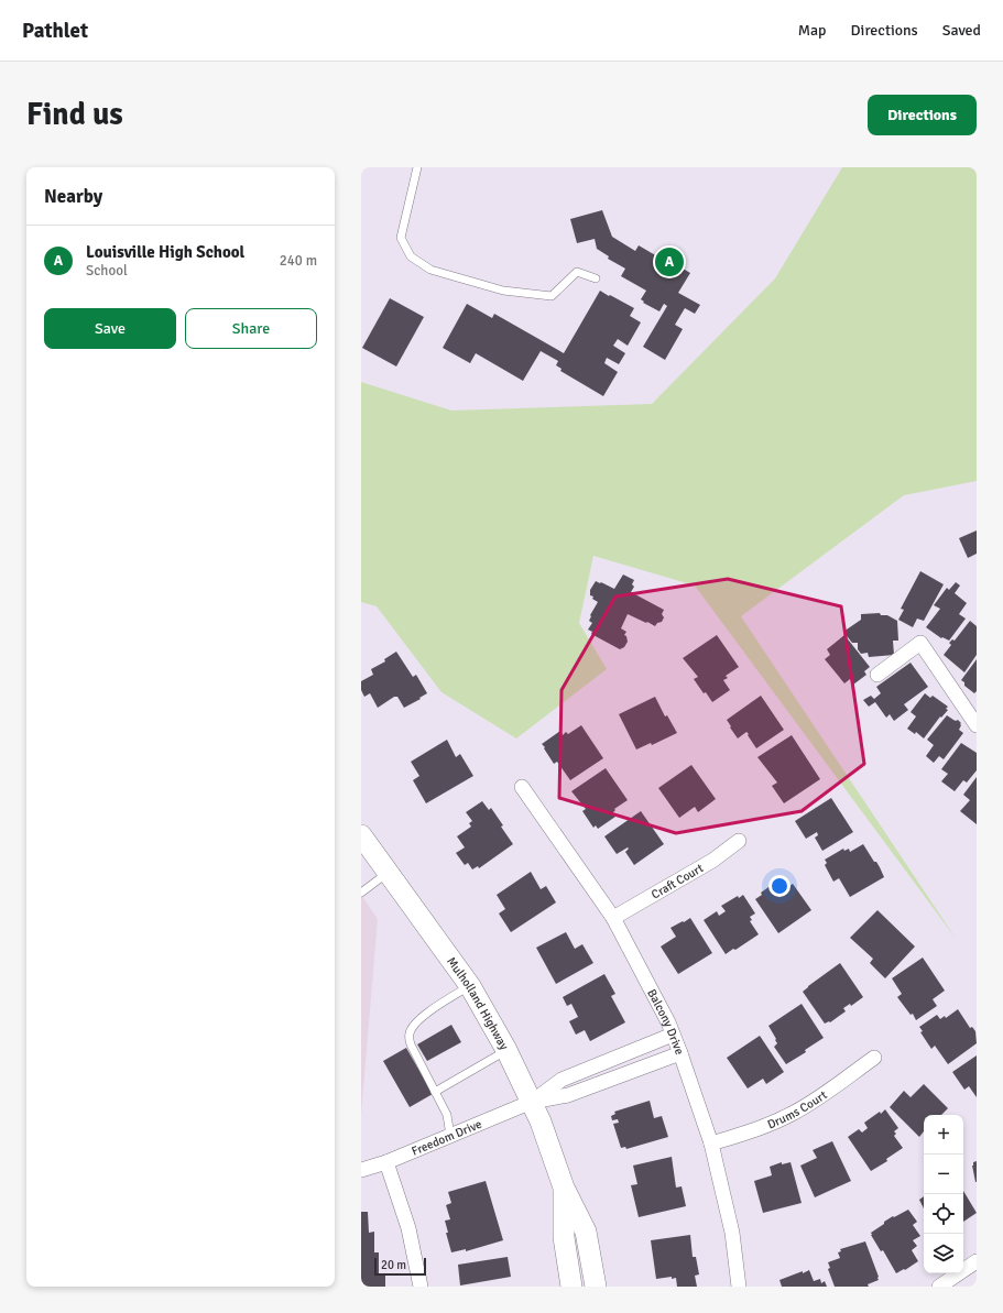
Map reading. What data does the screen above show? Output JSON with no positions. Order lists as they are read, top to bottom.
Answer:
{
  "streets": {
    "main road": ["Mulholland Highway"],
    "street": [
      "Craft Court",
      "Balcony Drive",
      "Drums Court",
      "Freedom Drive"
    ]
  },
  "crossings": [
    ["Craft Court", "Balcony Drive"],
    ["Mulholland Highway", "Freedom Drive"],
    ["Balcony Drive", "Drums Court"],
    ["Balcony Drive", "Freedom Drive"]
  ],
  "scale_bar": "20 m",
  "page": {
    "header": "Pathlet",
    "nav": ["Map", "Directions", "Saved"],
    "buttons": [
      "Directions",
      ["Save", "Share"]
    ],
    "title": "Find us",
    "heading": "Nearby",
    "list": [
      {
        "mark": "A",
        "name": "Louisville High School",
        "note": "School",
        "value": "240 m"
      }
    ],
    "pins": "A",
    "map_buttons": ["+", "−"],
    "scale": "20 m"
  }
}
